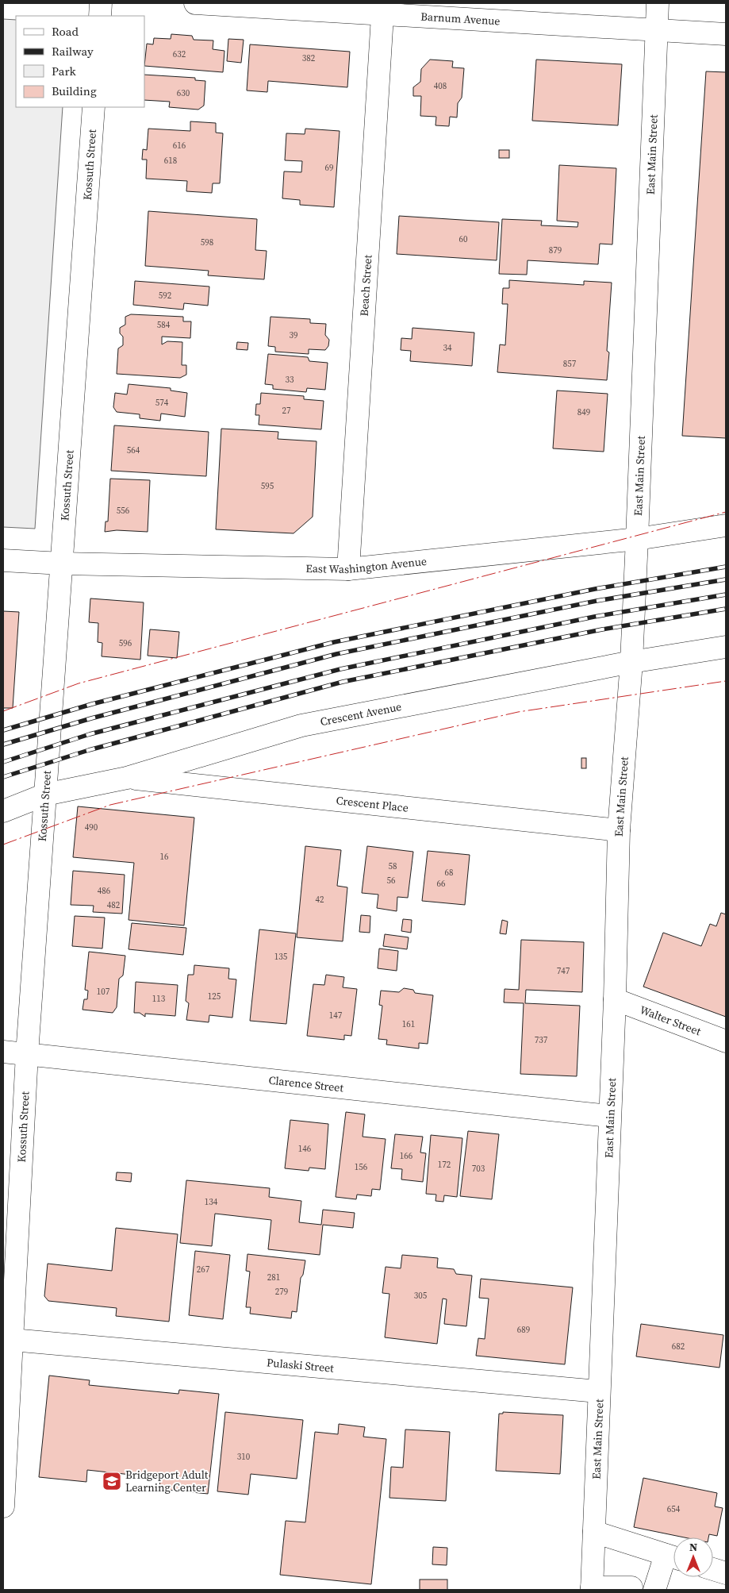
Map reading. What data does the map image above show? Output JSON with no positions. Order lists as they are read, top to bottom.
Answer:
{
  "streets": {
    "street": [
      "Barnum Avenue",
      "East Main Street",
      "Kossuth Street",
      "Beach Street",
      "East Washington Avenue",
      "Crescent Avenue",
      "Crescent Place",
      "Walter Street",
      "Clarence Street",
      "Pulaski Street"
    ]
  },
  "crossings": [
    ["Barnum Avenue", "East Main Street"],
    ["Barnum Avenue", "Beach Street"],
    ["East Main Street", "East Washington Avenue"],
    ["East Main Street", "Crescent Avenue"],
    ["East Main Street", "Crescent Place"],
    ["East Main Street", "Walter Street"],
    ["East Main Street", "Clarence Street"],
    ["East Main Street", "Pulaski Street"],
    ["Kossuth Street", "East Washington Avenue"],
    ["Kossuth Street", "Crescent Avenue"],
    ["Kossuth Street", "Clarence Street"],
    ["Kossuth Street", "Pulaski Street"],
    ["Beach Street", "East Washington Avenue"],
    ["Crescent Avenue", "Crescent Place"]
  ],
  "places": {
    "school or university": ["Bridgeport Adult Learning Center"]
  },
  "house_numbers": [
    "632",
    "382",
    "408",
    "630",
    "616",
    "618",
    "69",
    "60",
    "598",
    "879",
    "592",
    "584",
    "39",
    "34",
    "857",
    "33",
    "574",
    "27",
    "849",
    "564",
    "595",
    "556",
    "596",
    "490",
    "16",
    "58",
    "68",
    "56",
    "66",
    "486",
    "42",
    "482",
    "135",
    "747",
    "107",
    "125",
    "113",
    "147",
    "161",
    "737",
    "146",
    "166",
    "172",
    "156",
    "703",
    "134",
    "267",
    "281",
    "279",
    "305",
    "689",
    "682",
    "310",
    "654"
  ],
  "legend": [
    "Road",
    "Railway",
    "Park",
    "Building"
  ],
  "north": "top"
}
